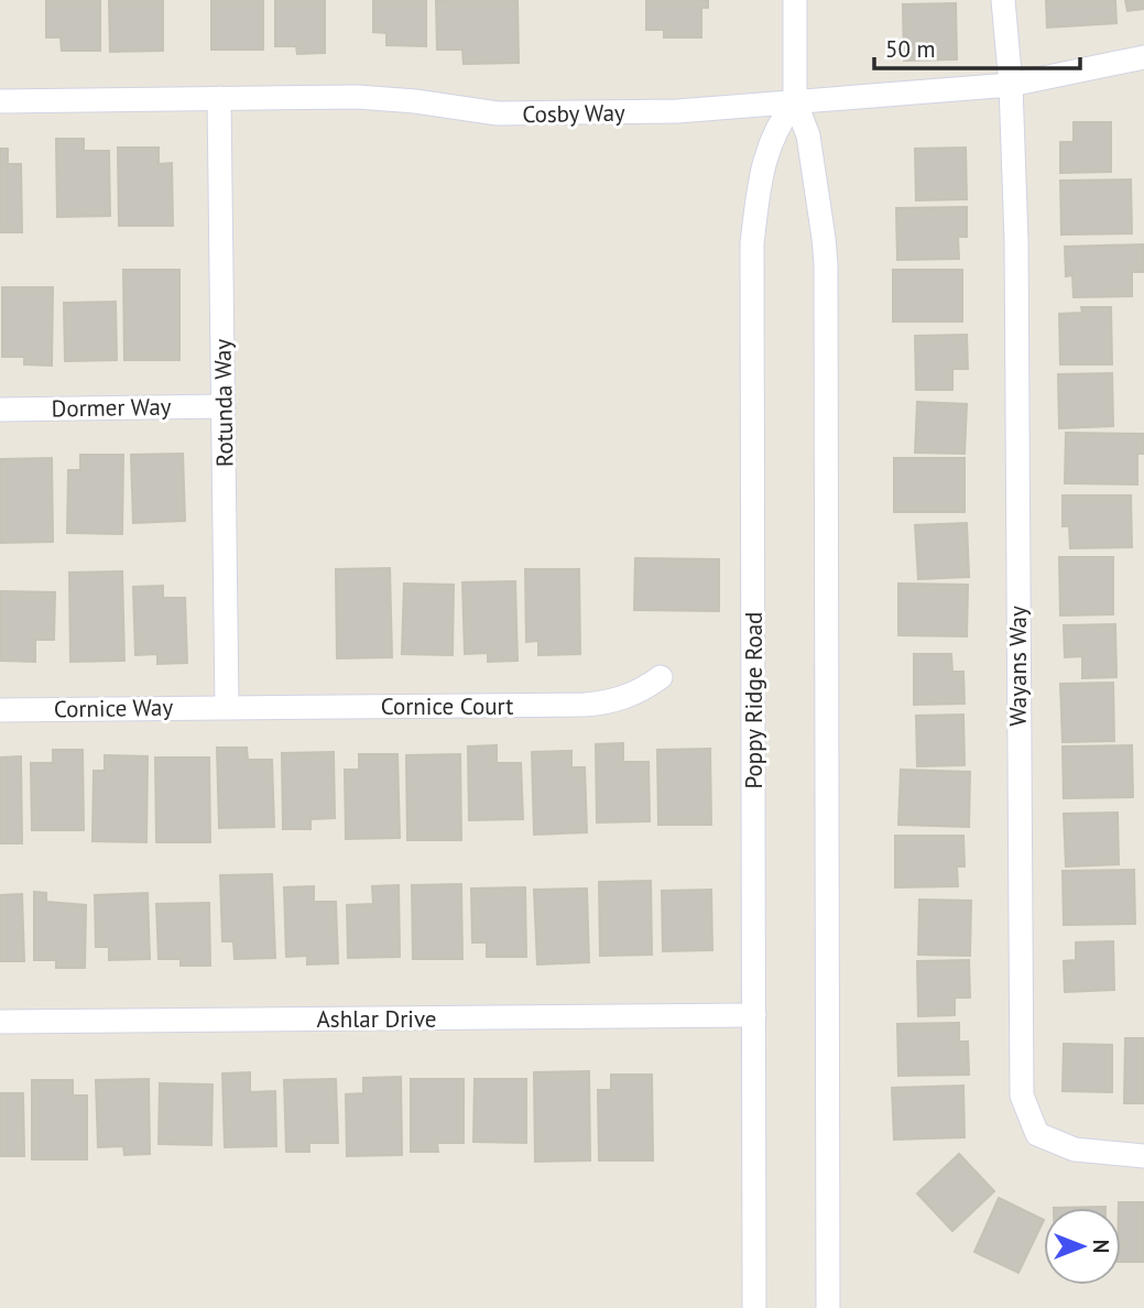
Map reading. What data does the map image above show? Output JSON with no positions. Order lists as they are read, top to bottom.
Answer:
{
  "streets": {
    "street": [
      "Cosby Way",
      "Rotunda Way",
      "Dormer Way",
      "Wayans Way",
      "Poppy Ridge Road",
      "Cornice Court",
      "Cornice Way",
      "Ashlar Drive"
    ]
  },
  "crossings": [
    ["Cosby Way", "Rotunda Way"],
    ["Cosby Way", "Wayans Way"],
    ["Cosby Way", "Poppy Ridge Road"],
    ["Rotunda Way", "Dormer Way"],
    ["Rotunda Way", "Cornice Court"],
    ["Rotunda Way", "Cornice Way"],
    ["Poppy Ridge Road", "Ashlar Drive"],
    ["Cornice Court", "Cornice Way"]
  ],
  "scale_bar": "50 m",
  "north": "right"
}
